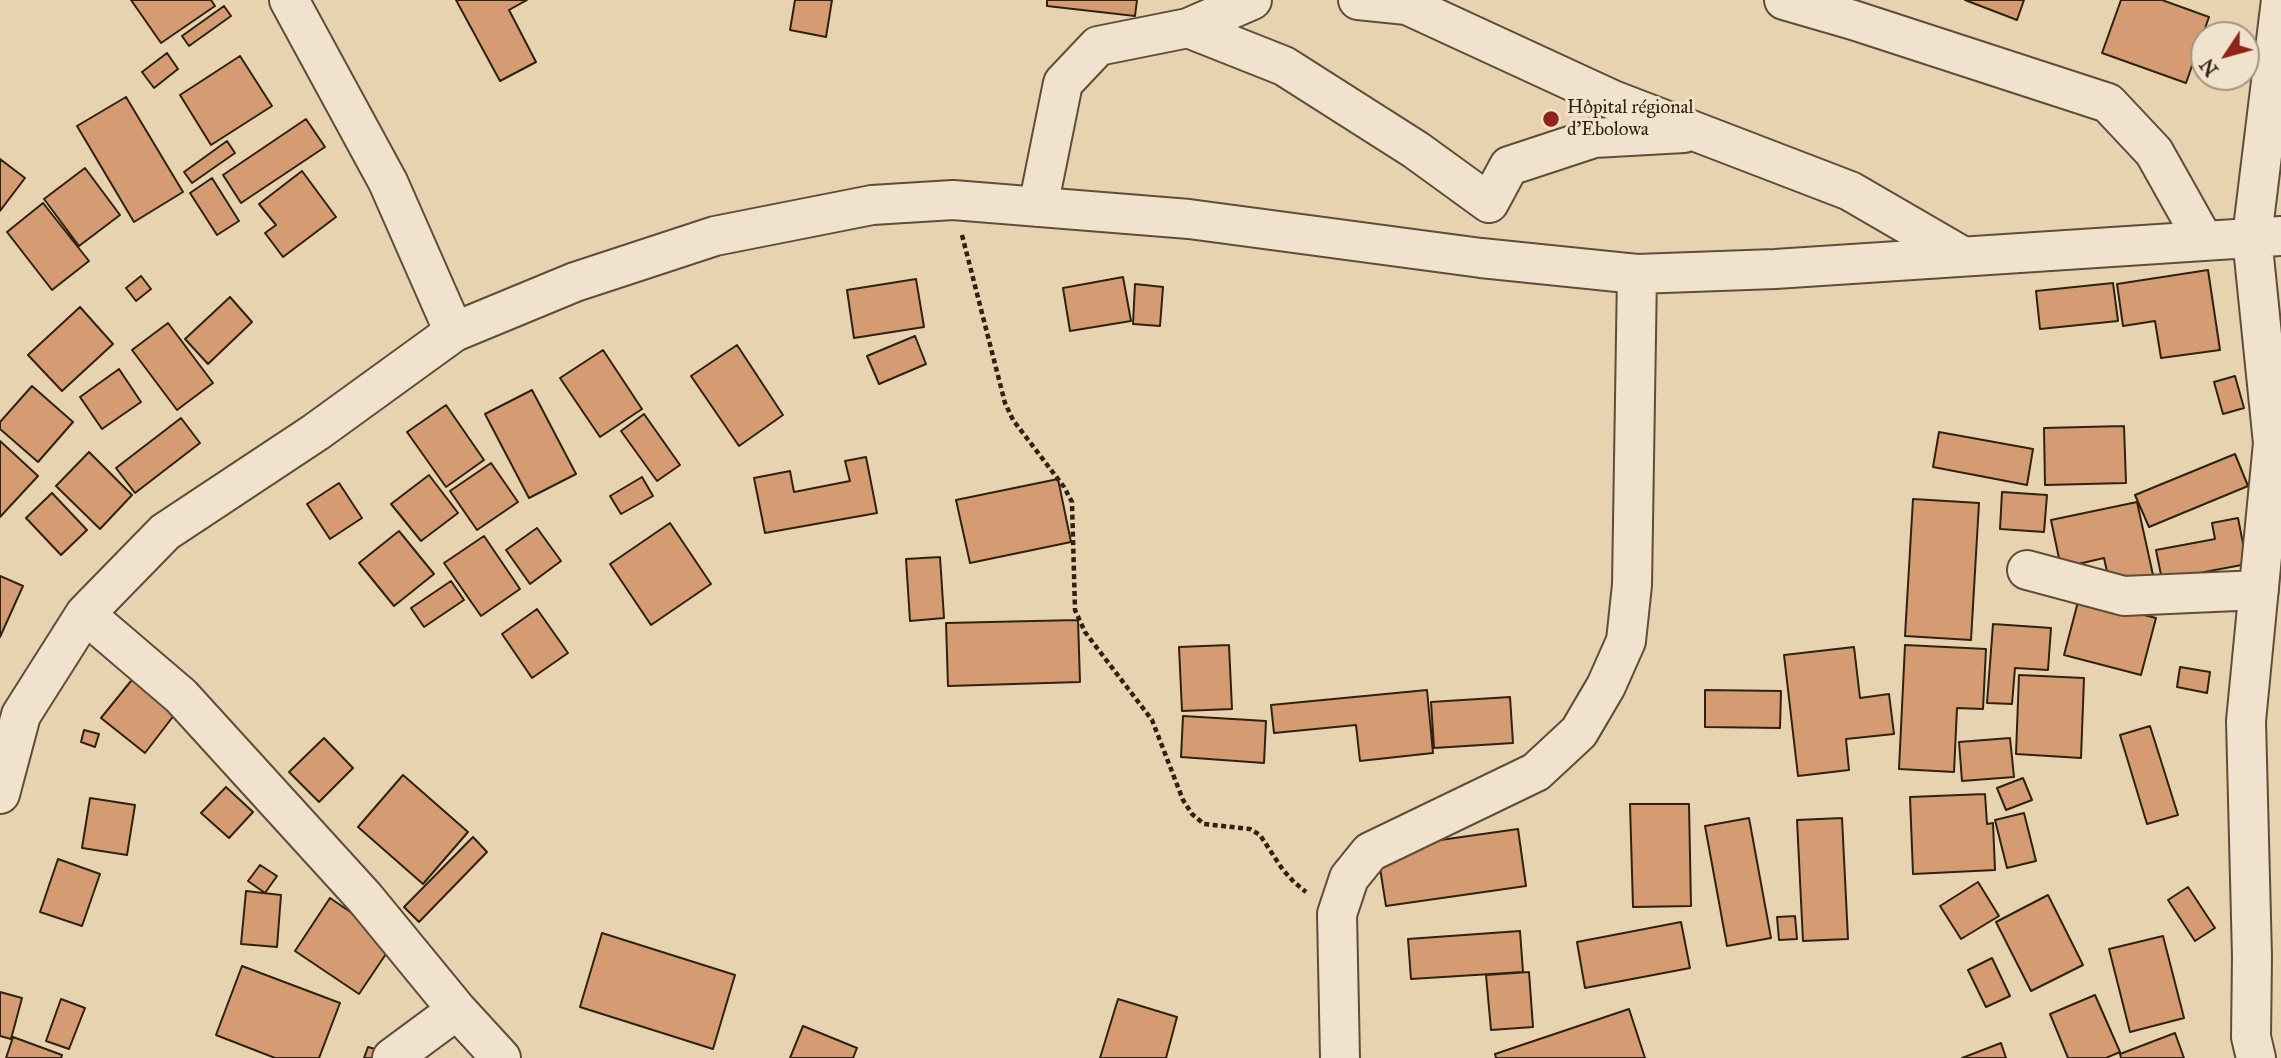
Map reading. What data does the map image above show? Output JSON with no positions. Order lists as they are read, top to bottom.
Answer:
{
  "places": ["Hôpital régional d'Ebolowa"],
  "north": "bottom left"
}
